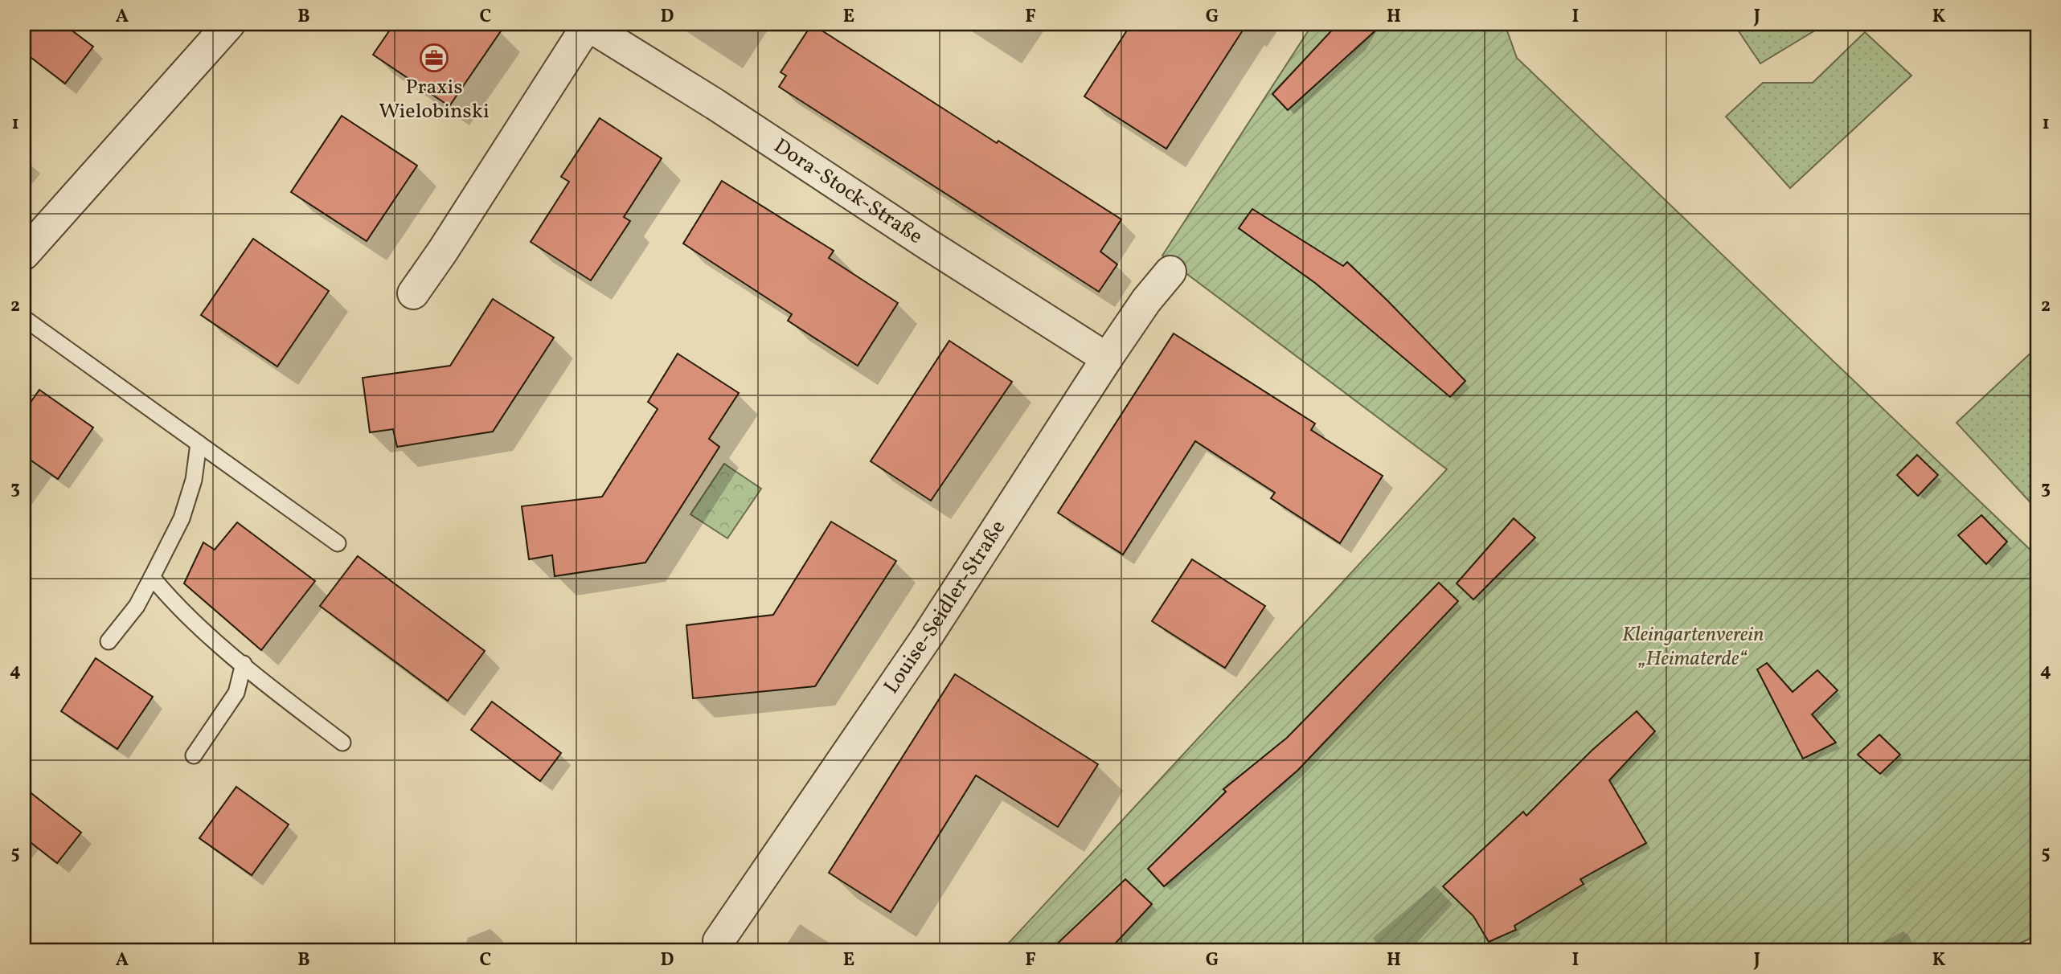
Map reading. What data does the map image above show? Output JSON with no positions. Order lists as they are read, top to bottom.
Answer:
{
  "streets": {
    "street": ["Dora-Stock-Straße", "Louise-Seidler-Straße"]
  },
  "crossings": [
    ["Dora-Stock-Straße", "Louise-Seidler-Straße"]
  ],
  "parks": ["Kleingartenverein „Heimaterde“"],
  "places": {
    "office": ["Praxis Wielobinski"]
  },
  "grid": {
    "columns": [
      "A",
      "B",
      "C",
      "D",
      "E",
      "F",
      "G",
      "H",
      "I",
      "J",
      "K"
    ],
    "rows": [
      "1",
      "2",
      "3",
      "4",
      "5"
    ]
  }
}
